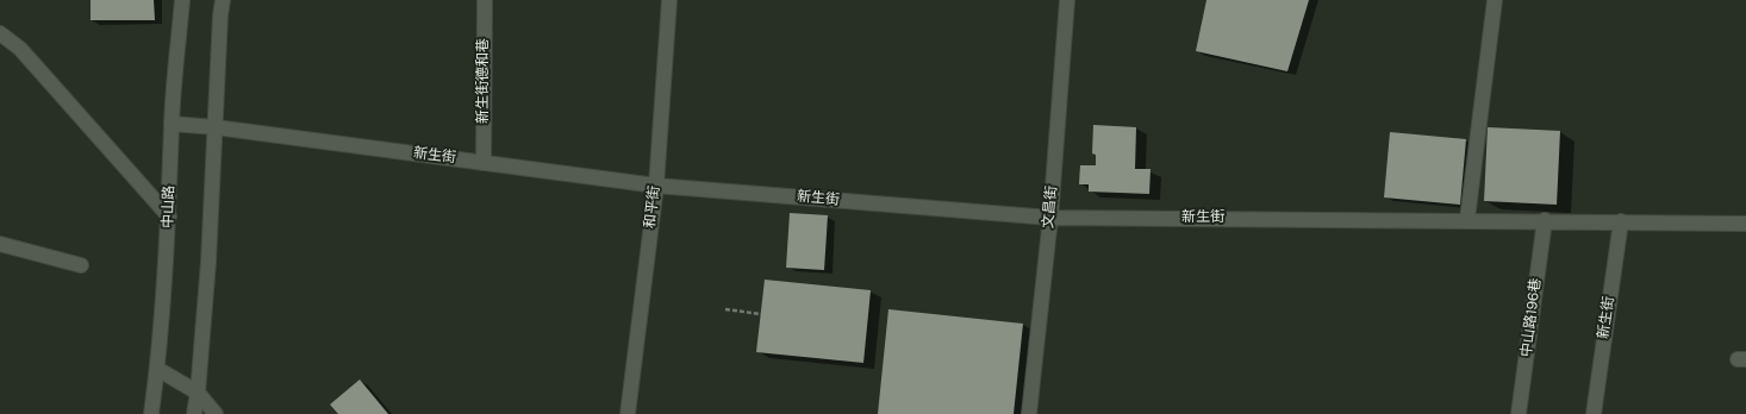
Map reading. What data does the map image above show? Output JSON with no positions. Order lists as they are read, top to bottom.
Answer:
{
  "streets": {
    "street": [
      "新生街德和巷",
      "新生街",
      "中山路",
      "和平街",
      "文昌街",
      "中山路196巷"
    ]
  },
  "crossings": [
    ["新生街德和巷", "新生街"],
    ["新生街", "中山路"],
    ["新生街", "和平街"],
    ["新生街", "文昌街"],
    ["新生街", "中山路196巷"]
  ]
}
